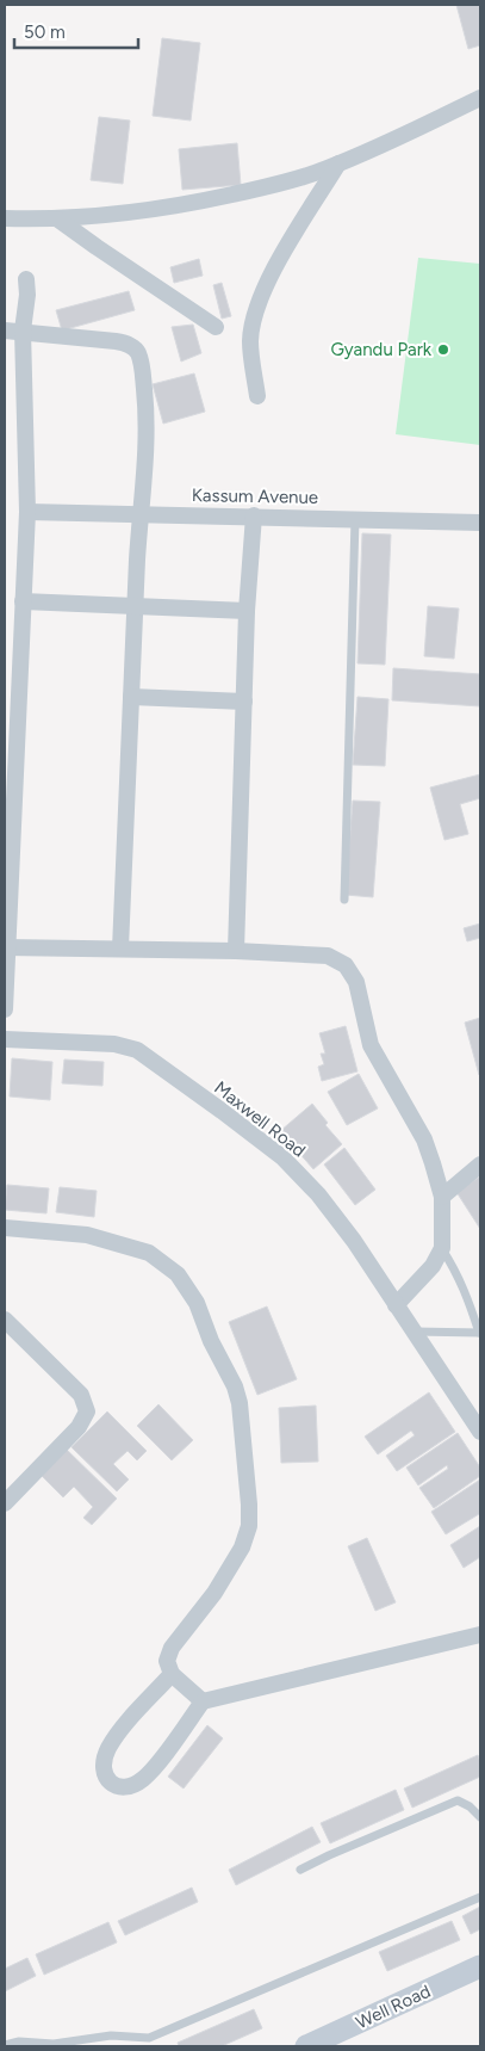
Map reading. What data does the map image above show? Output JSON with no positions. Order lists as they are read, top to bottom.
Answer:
{
  "streets": {
    "street": ["Kassum Avenue", "Maxwell Road", "Well Road"]
  },
  "places": ["Gyandu Park"],
  "scale_bar": "50 m"
}
